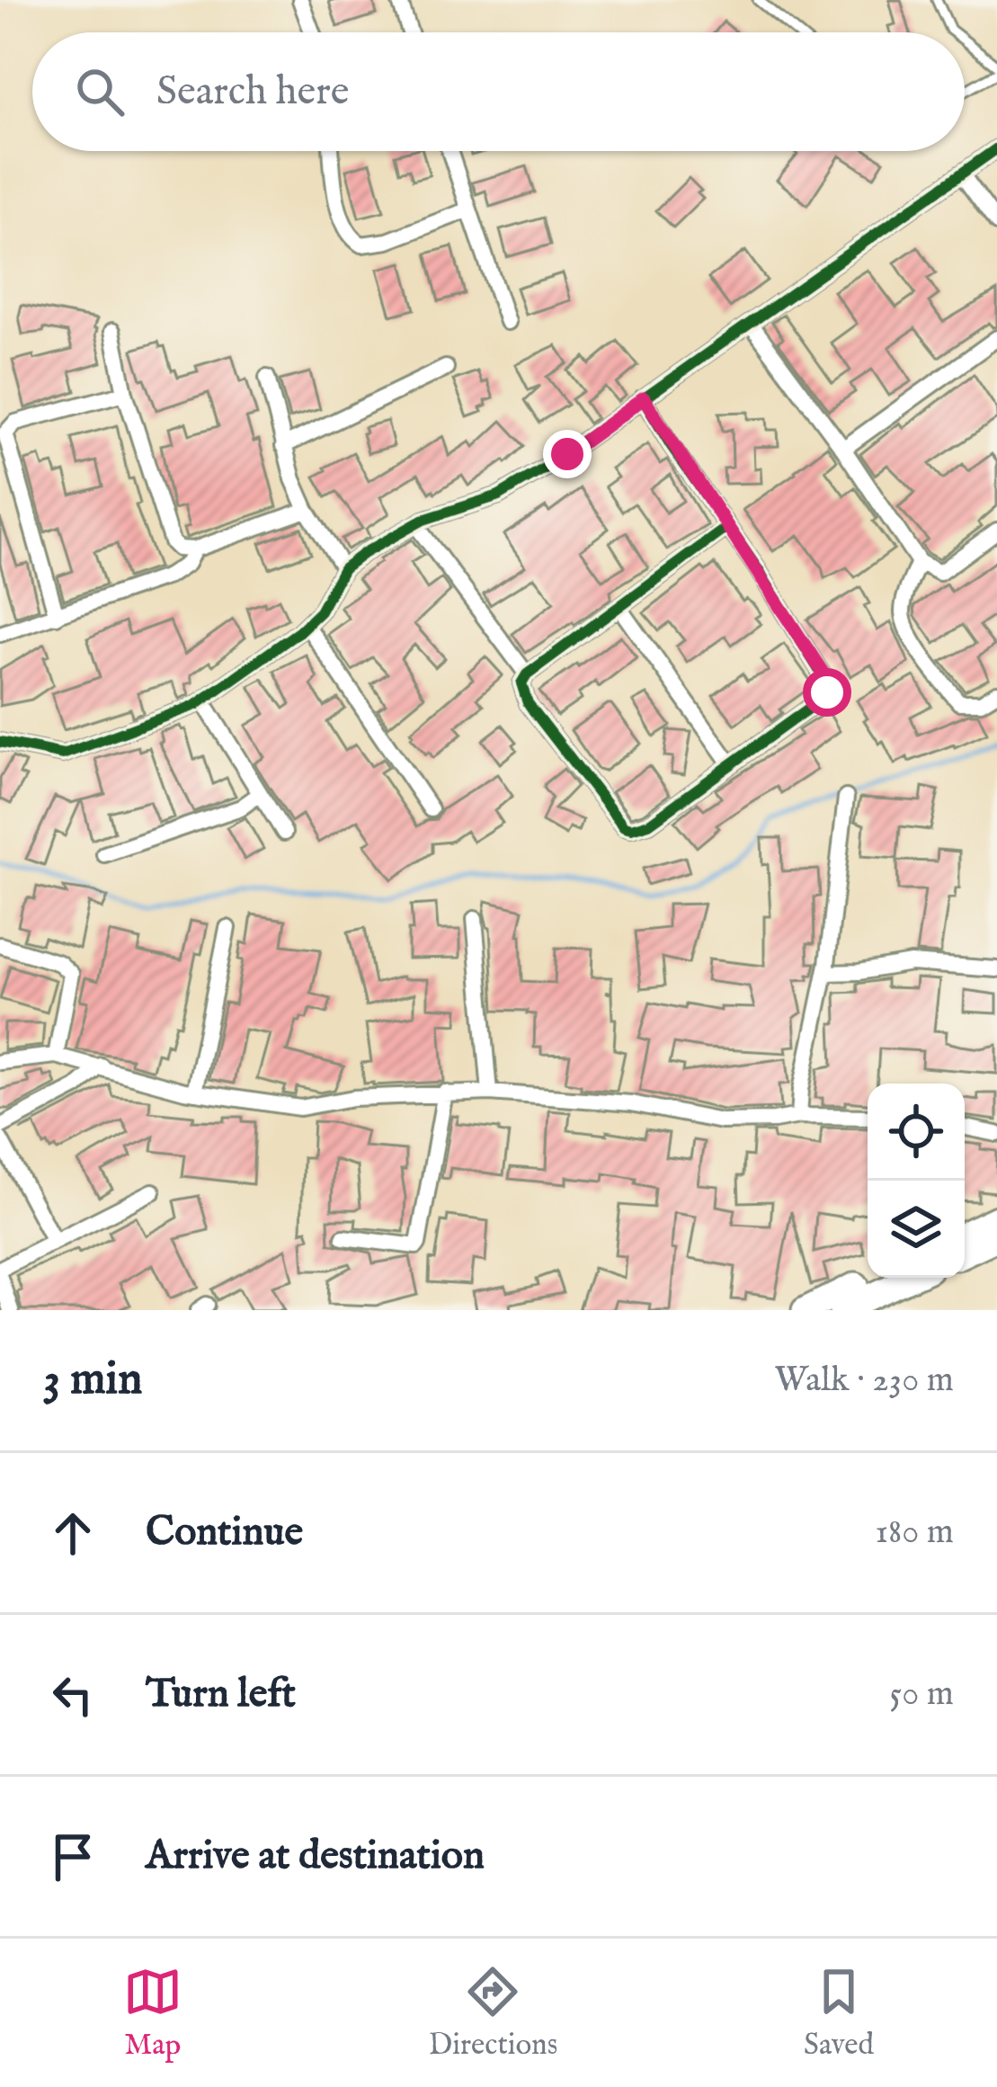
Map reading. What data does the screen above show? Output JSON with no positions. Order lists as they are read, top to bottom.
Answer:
{
  "page": {
    "search": "Search here",
    "heading": ["3 min", "Walk · 230 m"],
    "list": [
      ["Continue", "180 m"],
      ["Turn left", "50 m"],
      "Arrive at destination"
    ],
    "nav": ["Map", "Directions", "Saved"]
  }
}
